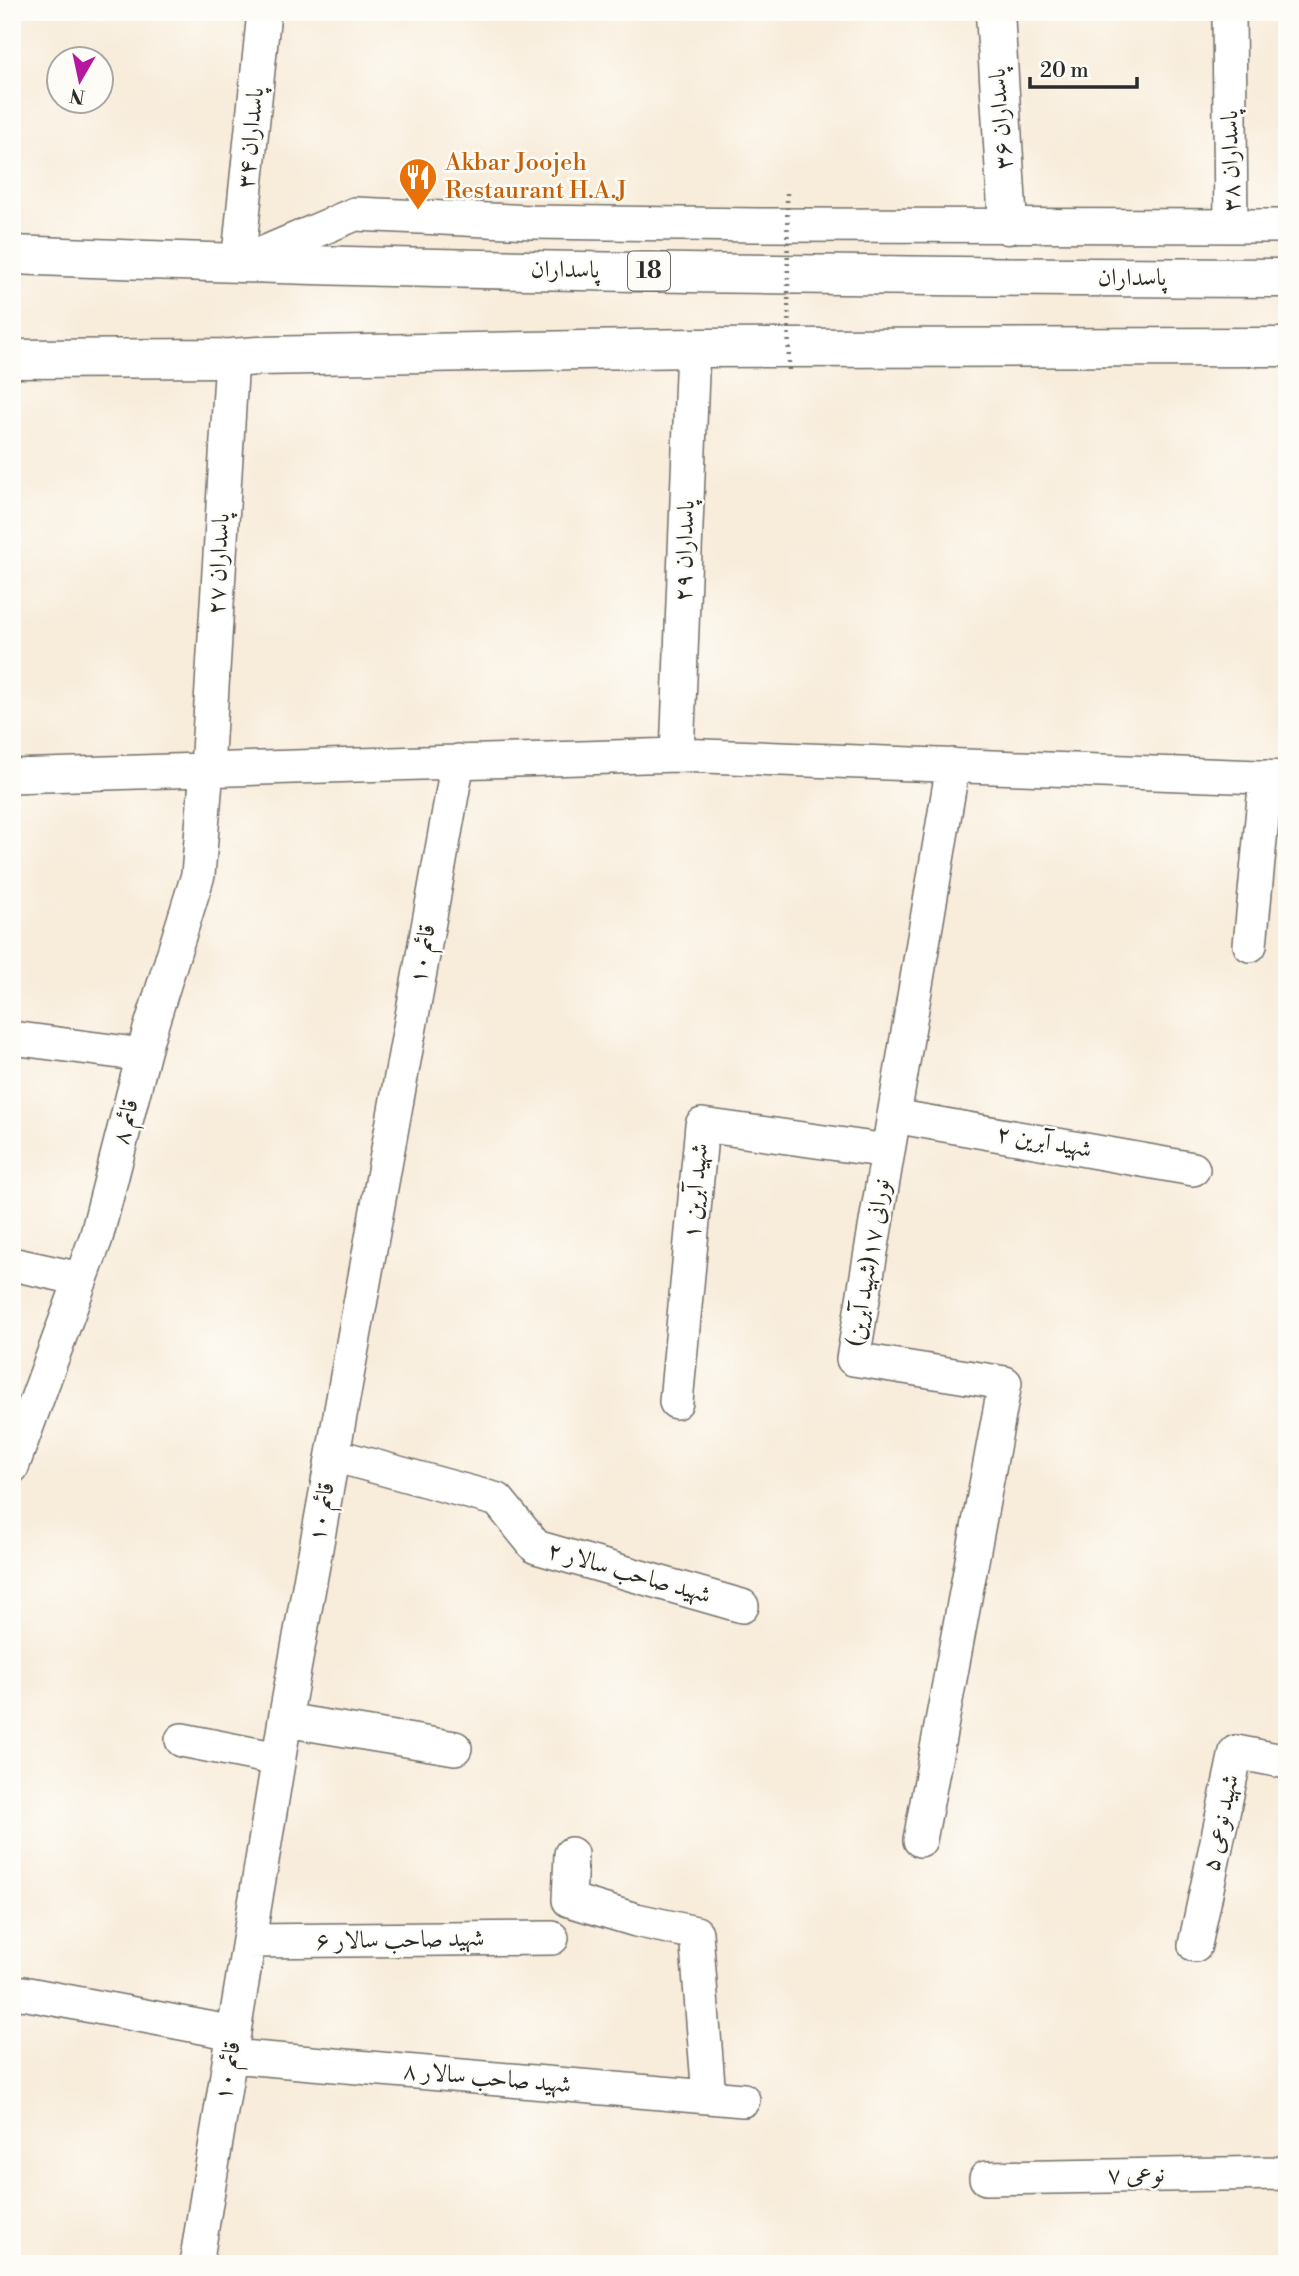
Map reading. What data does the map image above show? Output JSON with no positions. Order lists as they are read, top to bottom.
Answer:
{
  "streets": {
    "main road": ["پاسداران ۳۶", "پاسداران", "18"],
    "street": [
      "پاسداران ۳۴",
      "پاسداران ۳۸",
      "پاسداران ۲۹",
      "پاسداران ۲۷",
      "قائم ۱۰",
      "قائم ۸",
      "شهید آبرین ۲",
      "شهید آبرین ۱",
      "نورانی ۱۷(شهید آبرین)",
      "شهید صاحب سالار ۲",
      "شهید نوعی ۵",
      "شهید صاحب سالار ۶",
      "شهید صاحب سالار ۸",
      "نوعی ۷"
    ]
  },
  "crossings": [
    ["پاسداران ۳۴", "پاسداران"],
    ["پاسداران ۲۷", "قائم ۸"],
    ["قائم ۱۰", "شهید صاحب سالار ۲"],
    ["قائم ۱۰", "شهید صاحب سالار ۶"],
    ["قائم ۱۰", "شهید صاحب سالار ۸"],
    ["شهید آبرین ۲", "نورانی ۱۷(شهید آبرین)"],
    ["شهید آبرین ۱", "نورانی ۱۷(شهید آبرین)"]
  ],
  "places": {
    "restaurant": ["Akbar Joojeh Restaurant H.A.J"]
  },
  "scale_bar": "20 m",
  "north": "bottom"
}
